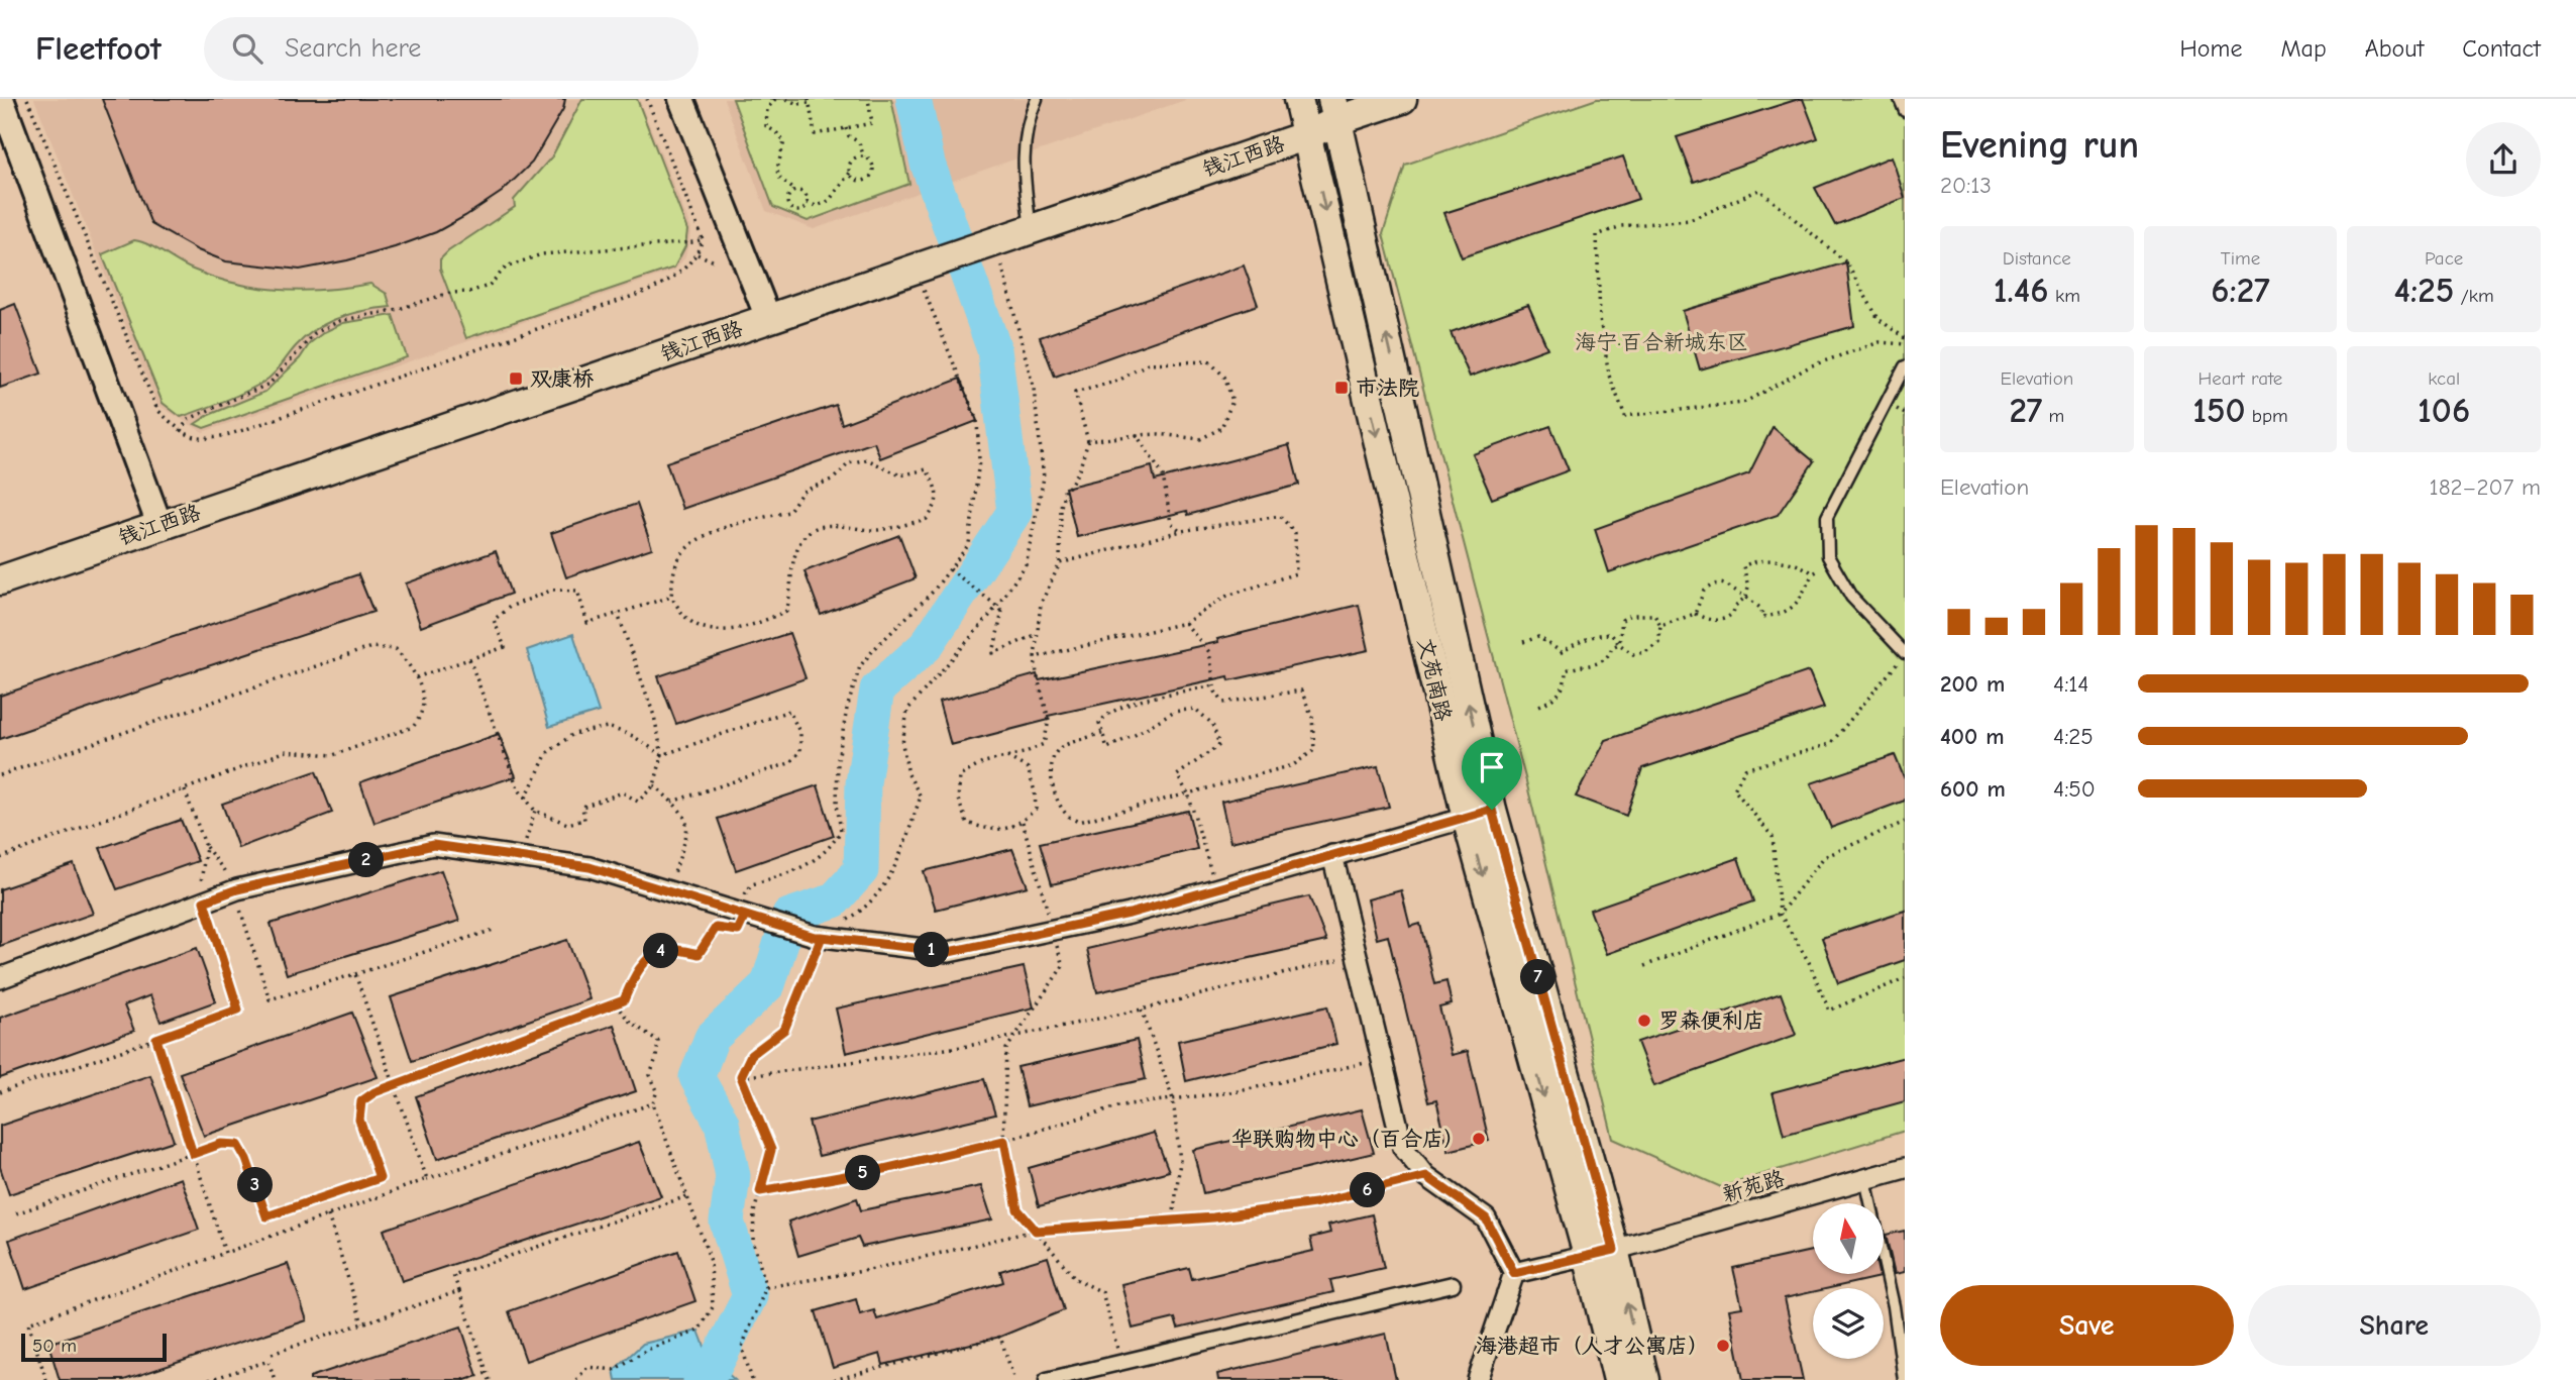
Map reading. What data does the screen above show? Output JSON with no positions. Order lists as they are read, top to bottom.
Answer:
{
  "streets": {
    "main road": ["钱江西路", "文苑南路"],
    "street": ["新苑路"]
  },
  "crossings": [
    ["钱江西路", "文苑南路"],
    ["文苑南路", "新苑路"]
  ],
  "parks": ["海宁·百合新城东区"],
  "places": {
    "transit": ["双康桥", "市法院"],
    "other": ["罗森便利店", "华联购物中心（百合店）", "海港超市（人才公寓店）"]
  },
  "scale_bar": "50 m",
  "north": "top",
  "page": {
    "header": "Fleetfoot",
    "search": "Search here",
    "nav": [
      "Home",
      "Map",
      "About",
      "Contact"
    ],
    "heading": ["Evening run", "20:13"],
    "stats": [
      ["Distance", "1.46 km"],
      ["Time", "6:27"],
      ["Pace", "4:25 /km"],
      ["Elevation", "27 m"],
      ["Heart rate", "150 bpm"],
      ["kcal", "106"]
    ],
    "chart": ["Elevation", "182–207 m"],
    "list": [
      {
        "name": "200 m",
        "note": "4:14"
      },
      {
        "name": "400 m",
        "note": "4:25"
      },
      {
        "name": "600 m",
        "note": "4:50"
      }
    ],
    "pins": [
      "2",
      "1",
      "4",
      "7",
      "5",
      "3",
      "6"
    ],
    "buttons": ["Save", "Share"],
    "scale": "50 m"
  }
}
